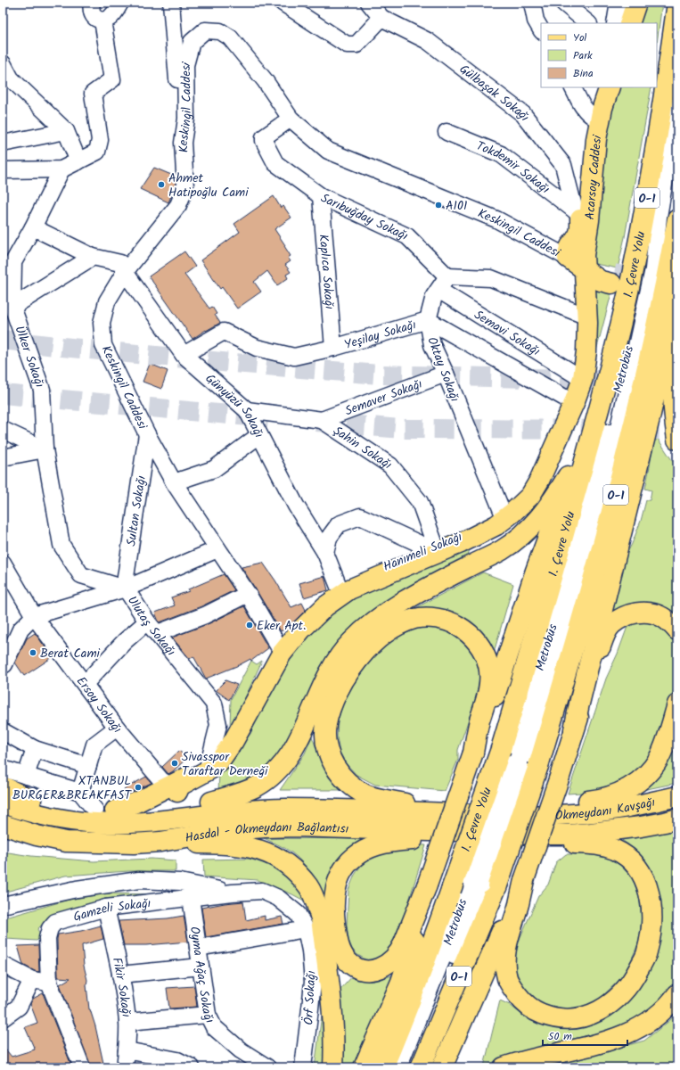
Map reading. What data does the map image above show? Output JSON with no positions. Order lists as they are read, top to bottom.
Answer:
{
  "streets": {
    "main road": [
      "Acarsoy Caddesi",
      "O-1",
      "1. Çevre Yolu",
      "Hanımeli Sokağı",
      "Okmeydanı Kavşağı",
      "Hasdal - Okmeydanı Bağlantısı"
    ],
    "street": [
      "Gülbaşak Sokağı",
      "Keskingil Caddesi",
      "Tokdemir Sokağı",
      "Sarıbuğday Sokağı",
      "Kaplıca Sokağı",
      "Semavi Sokağı",
      "Yeşilay Sokağı",
      "Ülker Sokağı",
      "Oktay Sokağı",
      "Metrobüs",
      "Semaver Sokağı",
      "Günyüzü Sokağı",
      "Şahin Sokağı",
      "Sultan Sokağı",
      "Ulutaş Sokağı",
      "Ersoy Sokağı",
      "Gamzeli Sokağı",
      "Oyma Ağaç Sokağı",
      "Fikir Sokağı",
      "Örf Sokağı"
    ]
  },
  "crossings": [
    ["Gülbaşak Sokağı", "Tokdemir Sokağı"],
    ["Gülbaşak Sokağı", "Acarsoy Caddesi"],
    ["Keskingil Caddesi", "Acarsoy Caddesi"],
    ["Keskingil Caddesi", "Sarıbuğday Sokağı"],
    ["Keskingil Caddesi", "Günyüzü Sokağı"],
    ["Keskingil Caddesi", "Sultan Sokağı"],
    ["Keskingil Caddesi", "Hanımeli Sokağı"],
    ["Tokdemir Sokağı", "Acarsoy Caddesi"],
    ["Acarsoy Caddesi", "Hanımeli Sokağı"],
    ["Sarıbuğday Sokağı", "Kaplıca Sokağı"],
    ["Sarıbuğday Sokağı", "Oktay Sokağı"],
    ["1. Çevre Yolu", "Metrobüs"],
    ["Kaplıca Sokağı", "Yeşilay Sokağı"],
    ["Semavi Sokağı", "Oktay Sokağı"],
    ["Semavi Sokağı", "Hanımeli Sokağı"],
    ["Yeşilay Sokağı", "Oktay Sokağı"],
    ["Yeşilay Sokağı", "Günyüzü Sokağı"],
    ["Yeşilay Sokağı", "Hanımeli Sokağı"],
    ["Ülker Sokağı", "Ulutaş Sokağı"],
    ["Oktay Sokağı", "Semaver Sokağı"],
    ["Oktay Sokağı", "Hanımeli Sokağı"],
    ["Semaver Sokağı", "Şahin Sokağı"],
    ["Günyüzü Sokağı", "Şahin Sokağı"],
    ["Günyüzü Sokağı", "Hanımeli Sokağı"],
    ["Şahin Sokağı", "Hanımeli Sokağı"],
    ["Sultan Sokağı", "Ulutaş Sokağı"],
    ["Hanımeli Sokağı", "Ulutaş Sokağı"],
    ["Hanımeli Sokağı", "Ersoy Sokağı"],
    ["Okmeydanı Kavşağı", "Hasdal - Okmeydanı Bağlantısı"],
    ["Gamzeli Sokağı", "Oyma Ağaç Sokağı"],
    ["Gamzeli Sokağı", "Fikir Sokağı"],
    ["Gamzeli Sokağı", "Örf Sokağı"]
  ],
  "places": [
    "Ahmet Hatipoğlu Cami",
    "A101",
    "Eker Apt.",
    "Berat Cami",
    "Sivasspor Taraftar Derneği",
    "XTANBUL BURGER&BREAKFAST"
  ],
  "legend": ["Yol", "Park", "Bina"],
  "scale_bar": "50 m"
}
